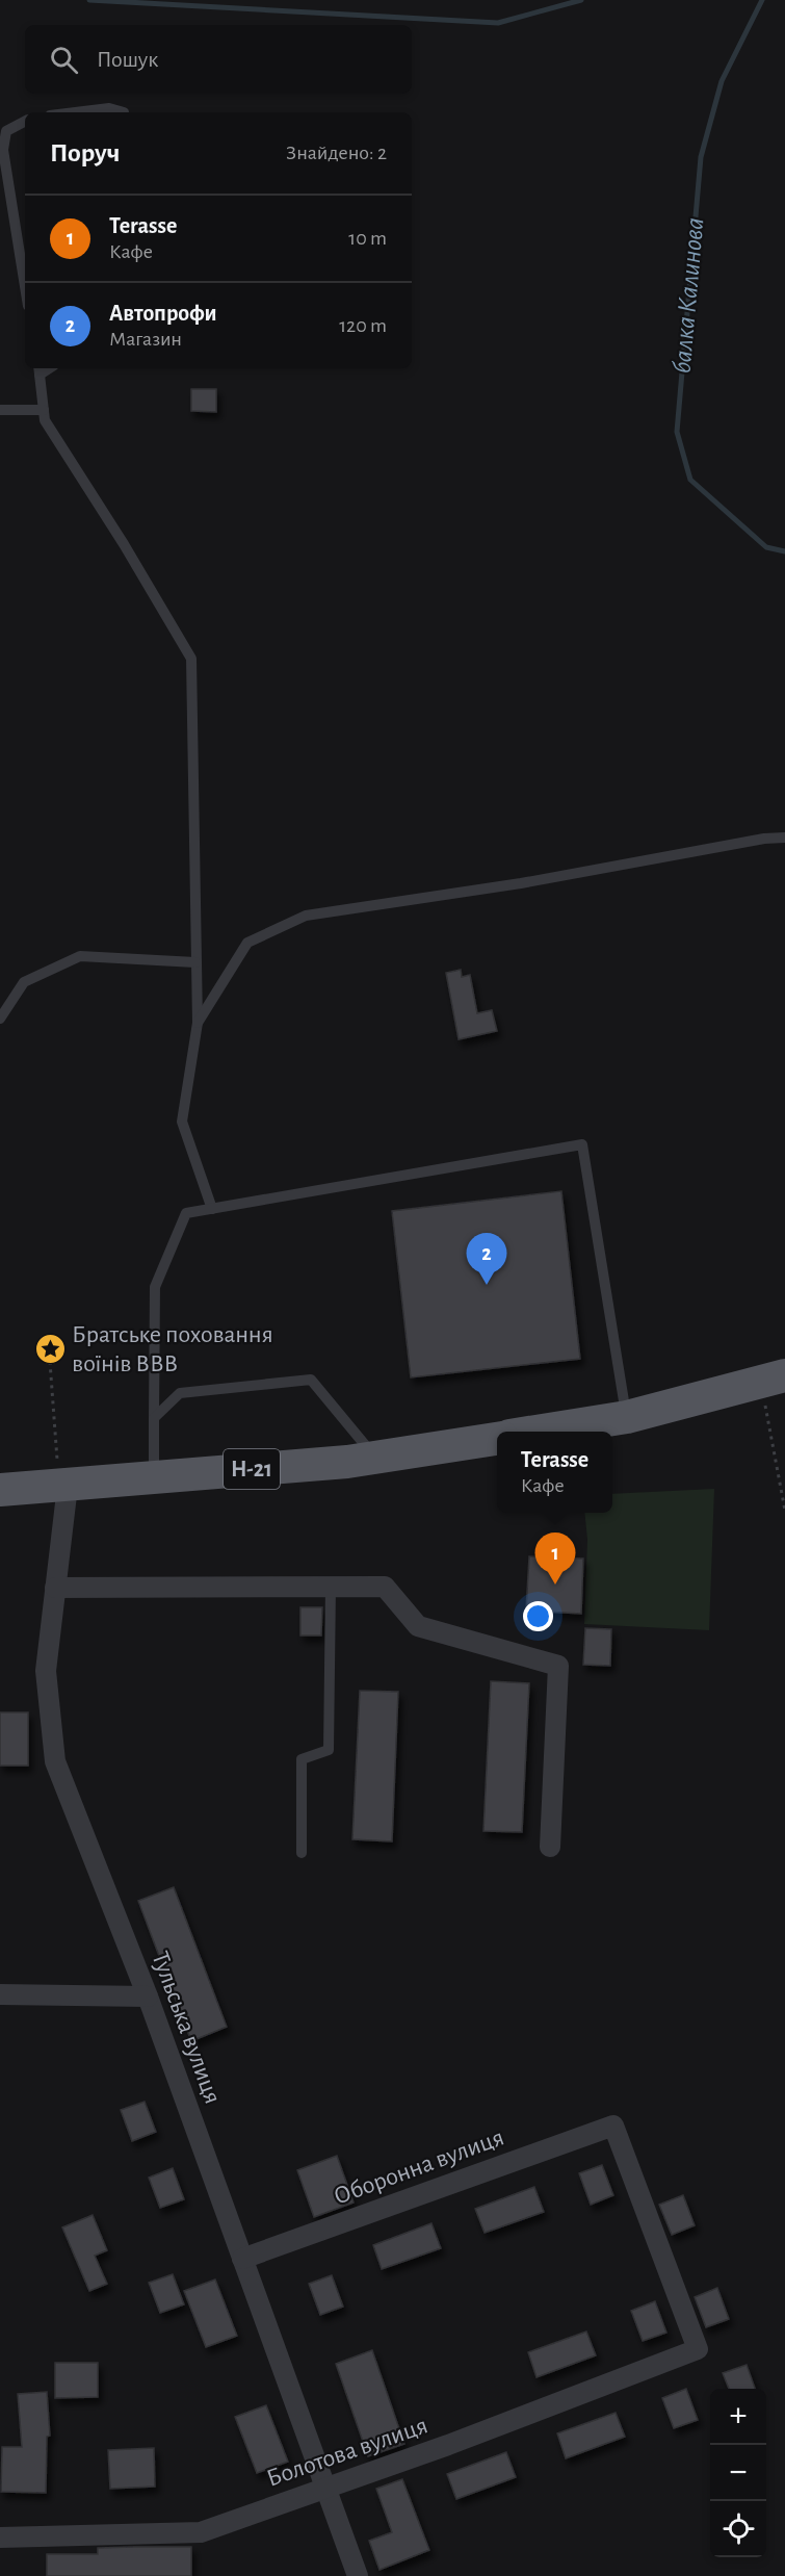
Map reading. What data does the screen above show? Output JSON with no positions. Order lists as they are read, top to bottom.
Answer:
{
  "streets": {
    "main road": ["Н-21"],
    "street": ["Тульська вулиця", "Оборонна вулиця", "Болотова вулиця"]
  },
  "crossings": [
    ["Н-21", "Тульська вулиця"],
    ["Тульська вулиця", "Оборонна вулиця"],
    ["Тульська вулиця", "Болотова вулиця"],
    ["Оборонна вулиця", "Болотова вулиця"]
  ],
  "water": ["балка Калинова"],
  "places": {
    "place": ["Братське поховання воїнів ВВВ"]
  },
  "page": {
    "search": "Пошук",
    "heading": ["Поруч", "Знайдено: 2"],
    "list": [
      {
        "mark": "1",
        "name": "Terasse",
        "note": "Кафе",
        "value": "10 m"
      },
      {
        "mark": "2",
        "name": "Автопрофи",
        "note": "Магазин",
        "value": "120 m"
      }
    ],
    "pins": ["2", "1"],
    "popup": ["Terasse", "Кафе"],
    "map_buttons": ["+", "−"]
  }
}
